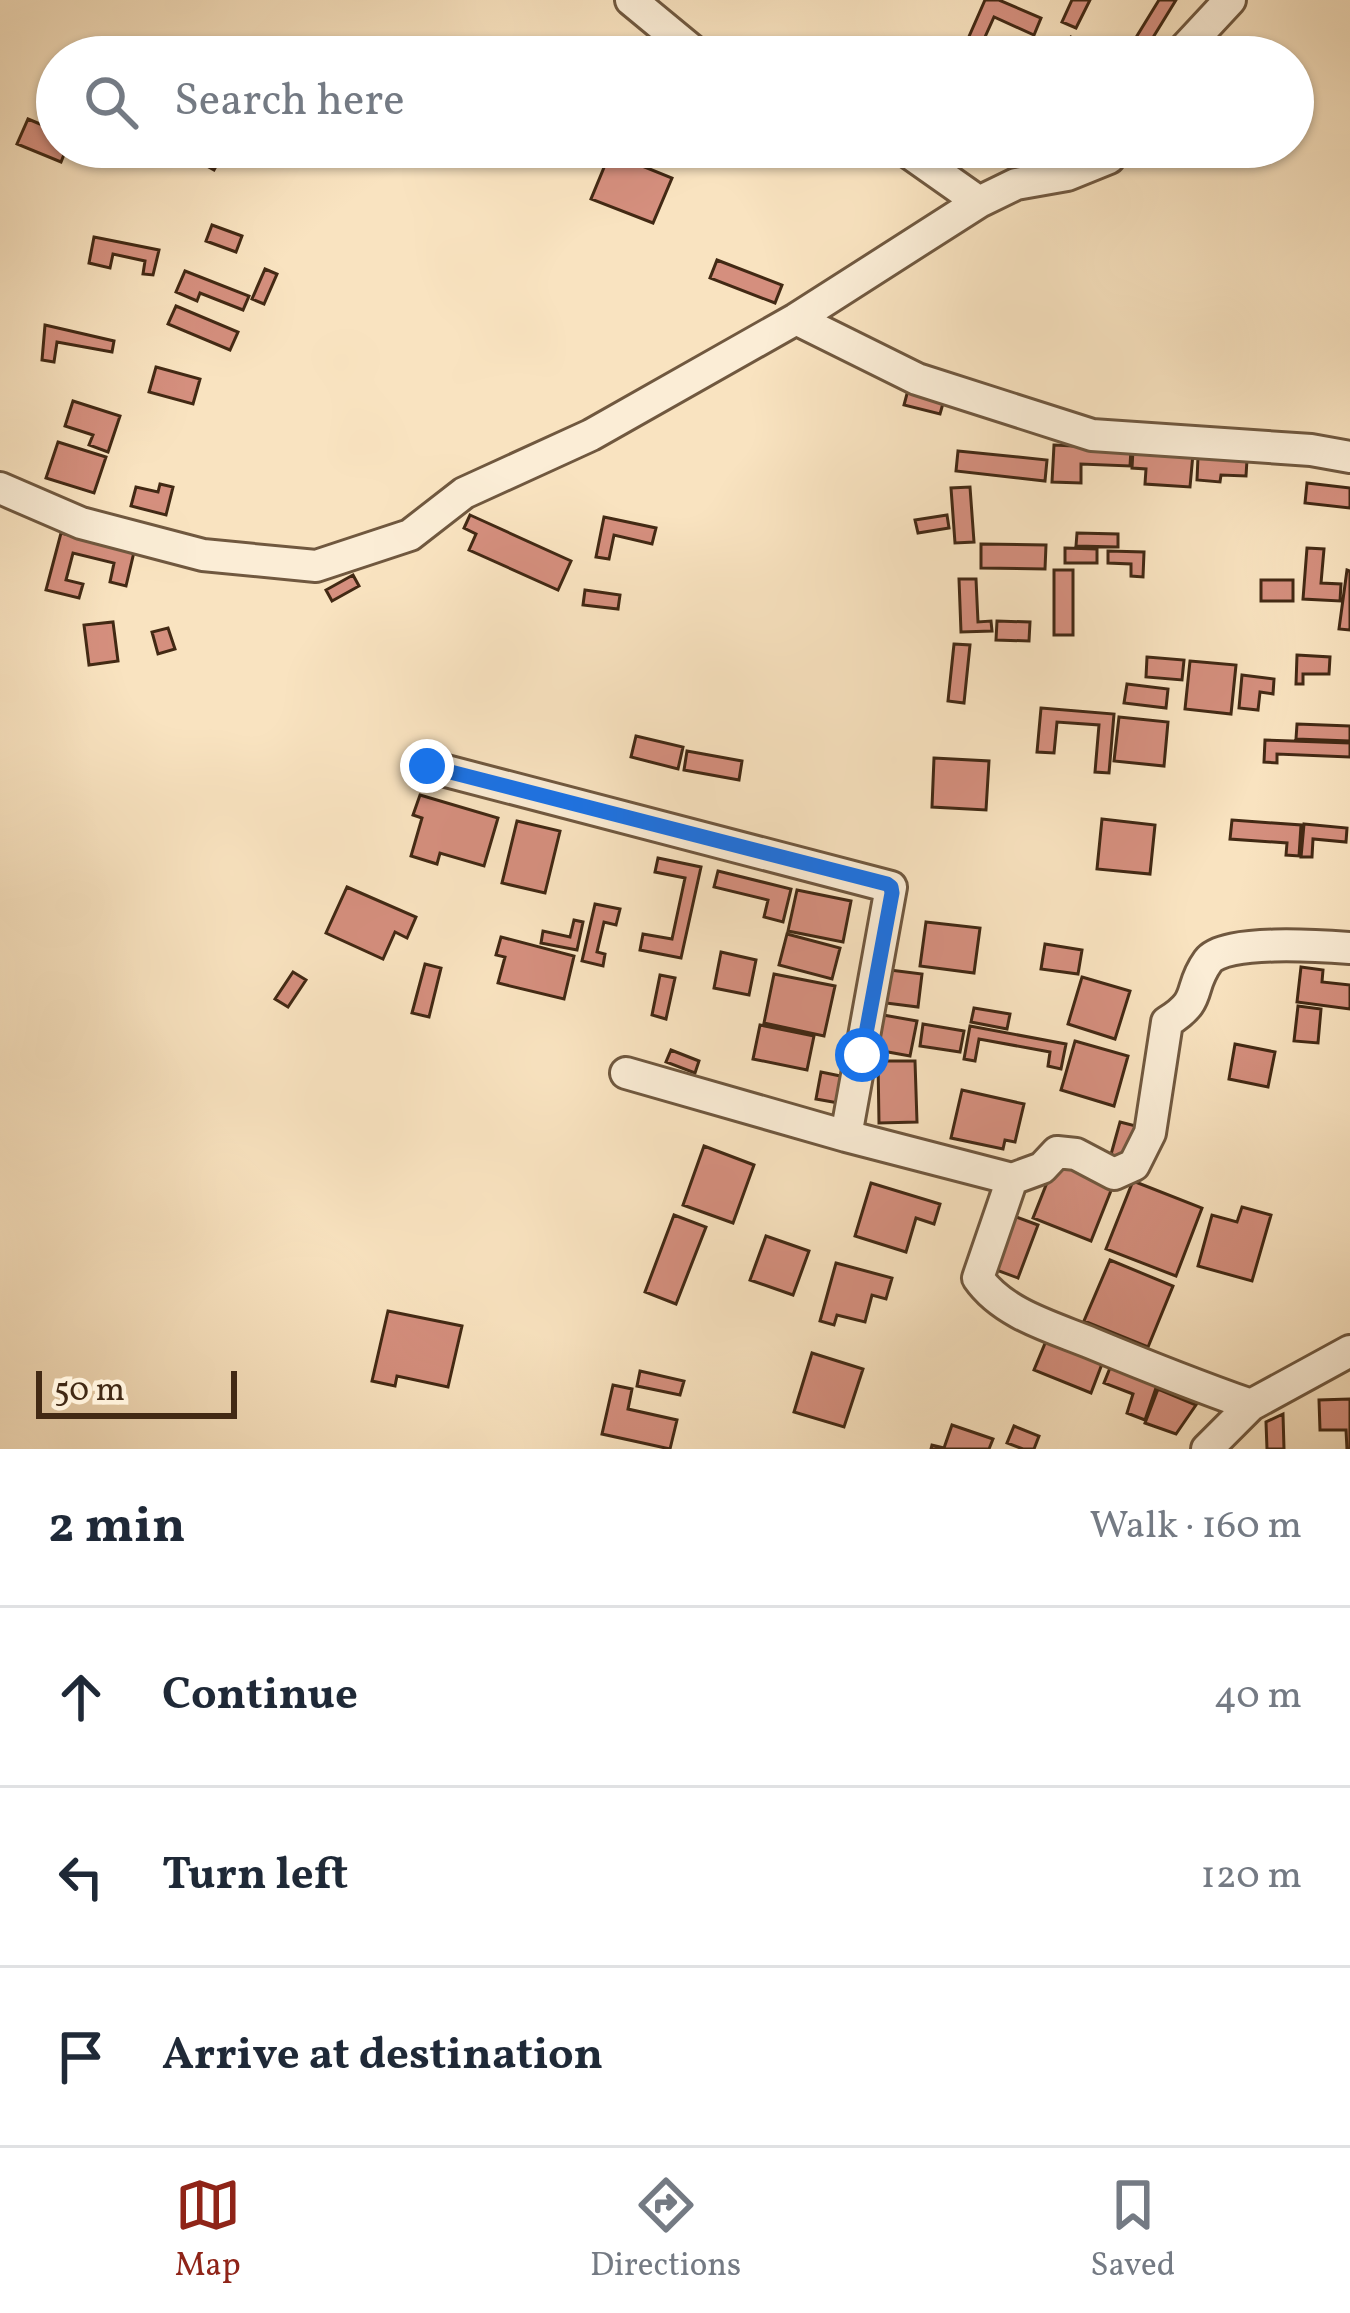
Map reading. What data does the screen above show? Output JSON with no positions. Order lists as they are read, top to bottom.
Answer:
{
  "scale_bar": "50 m",
  "page": {
    "search": "Search here",
    "scale": "50 m",
    "heading": ["2 min", "Walk · 160 m"],
    "list": [
      ["Continue", "40 m"],
      ["Turn left", "120 m"],
      "Arrive at destination"
    ],
    "nav": ["Map", "Directions", "Saved"]
  }
}
